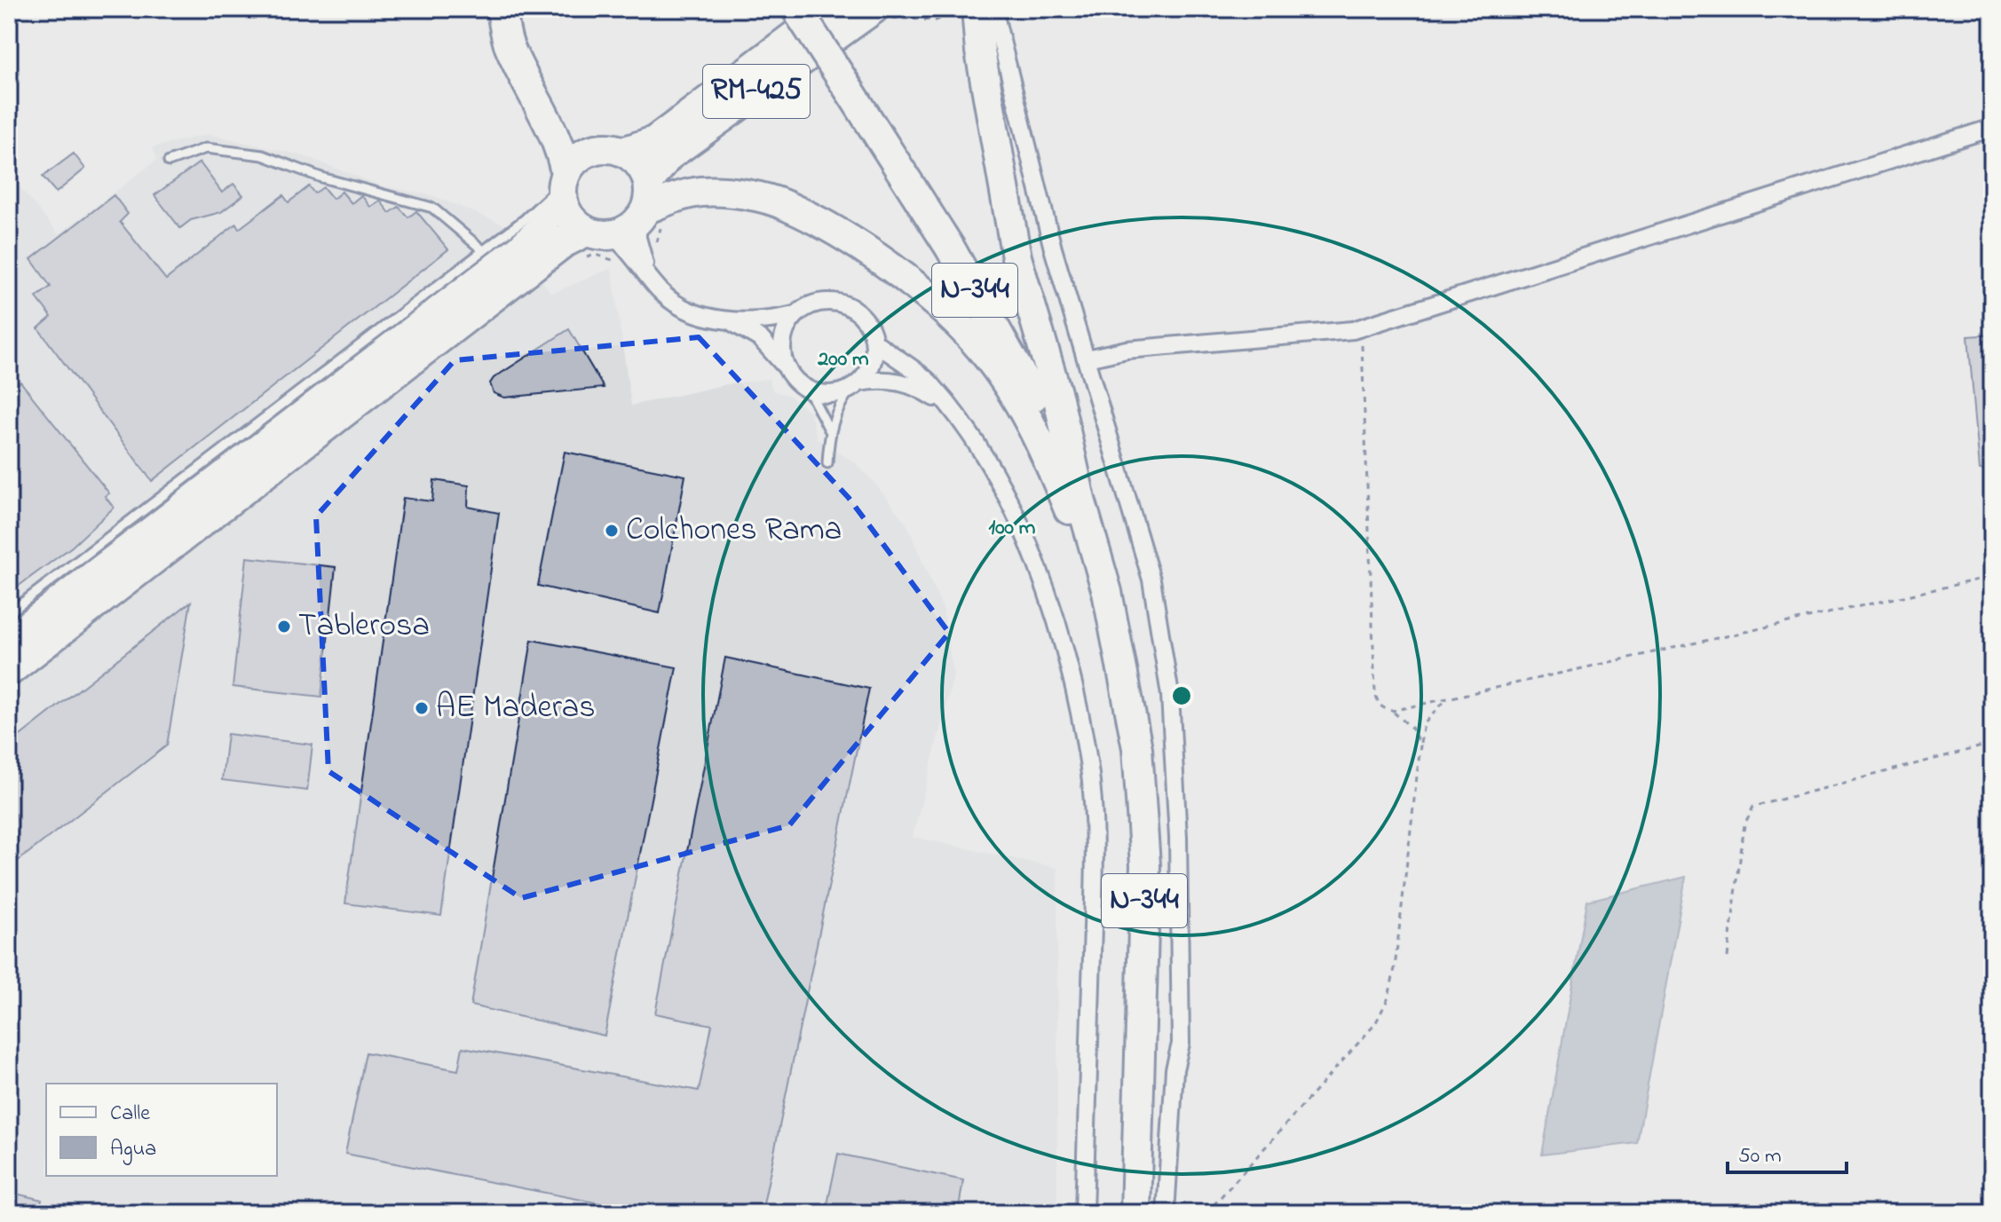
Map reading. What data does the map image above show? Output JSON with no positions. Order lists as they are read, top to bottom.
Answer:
{
  "streets": {
    "highway": ["RM-425", "N-344"]
  },
  "places": ["Colchones Rama", "Tablerosa", "AE Maderas"],
  "legend": ["Calle", "Agua"],
  "scale_bar": "50 m",
  "rings": ["200 m", "100 m"]
}
